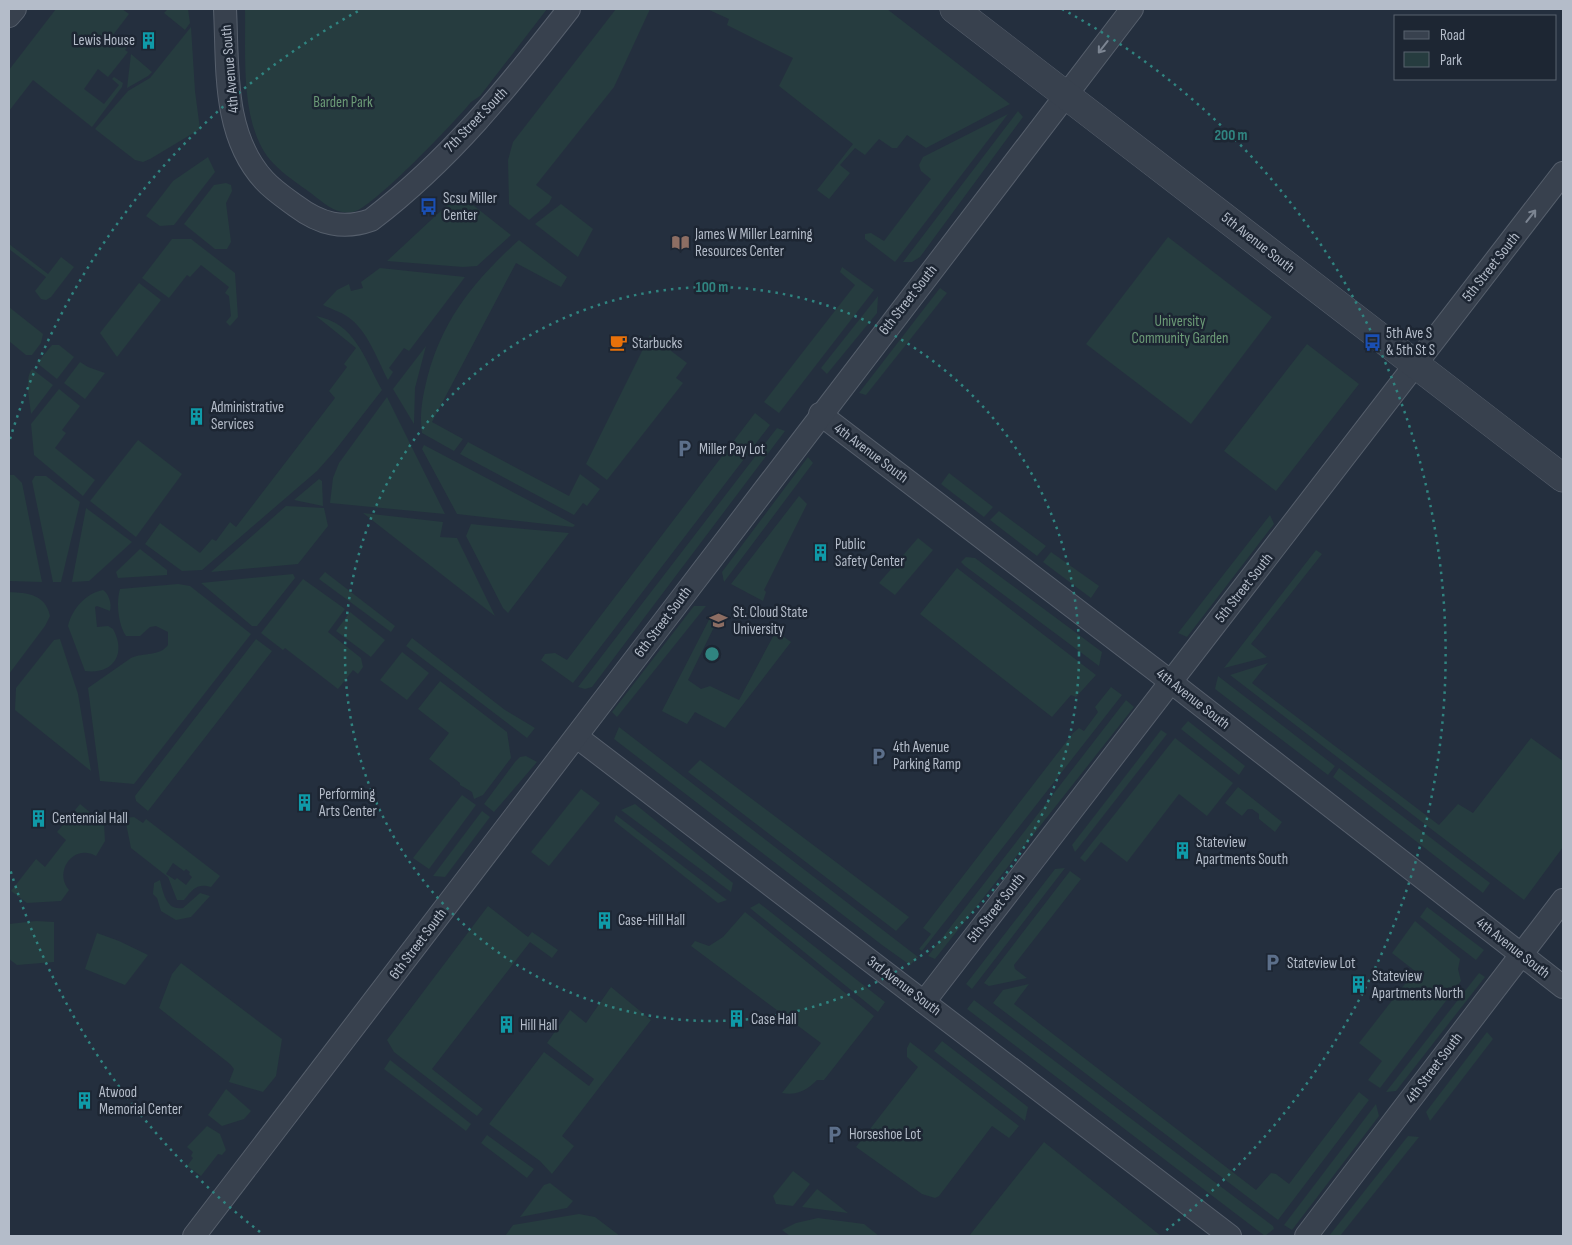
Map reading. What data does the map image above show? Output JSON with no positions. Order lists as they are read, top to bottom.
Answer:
{
  "streets": {
    "street": [
      "4th Avenue South",
      "7th Street South",
      "5th Avenue South",
      "5th Street South",
      "6th Street South",
      "3rd Avenue South",
      "4th Street South"
    ]
  },
  "crossings": [
    ["4th Avenue South", "7th Street South"],
    ["4th Avenue South", "5th Street South"],
    ["4th Avenue South", "6th Street South"],
    ["4th Avenue South", "4th Street South"],
    ["5th Avenue South", "5th Street South"],
    ["5th Avenue South", "6th Street South"],
    ["5th Street South", "3rd Avenue South"],
    ["6th Street South", "3rd Avenue South"]
  ],
  "parks": ["Barden Park", "University Community Garden"],
  "places": {
    "building": [
      "Lewis House",
      "Administrative Services",
      "Public Safety Center",
      "Performing Arts Center",
      "Centennial Hall",
      "Stateview Apartments South",
      "Case-Hill Hall",
      "Stateview Apartments North",
      "Case Hall",
      "Hill Hall",
      "Atwood Memorial Center"
    ],
    "bus stop": ["Scsu Miller Center", "5th Ave S & 5th St S"],
    "library": ["James W Miller Learning Resources Center"],
    "cafe": ["Starbucks"],
    "parking": [
      "Miller Pay Lot",
      "4th Avenue Parking Ramp",
      "Stateview Lot",
      "Horseshoe Lot"
    ],
    "school or university": ["St. Cloud State University"]
  },
  "legend": ["Road", "Park"],
  "rings": ["200 m", "100 m"]
}
